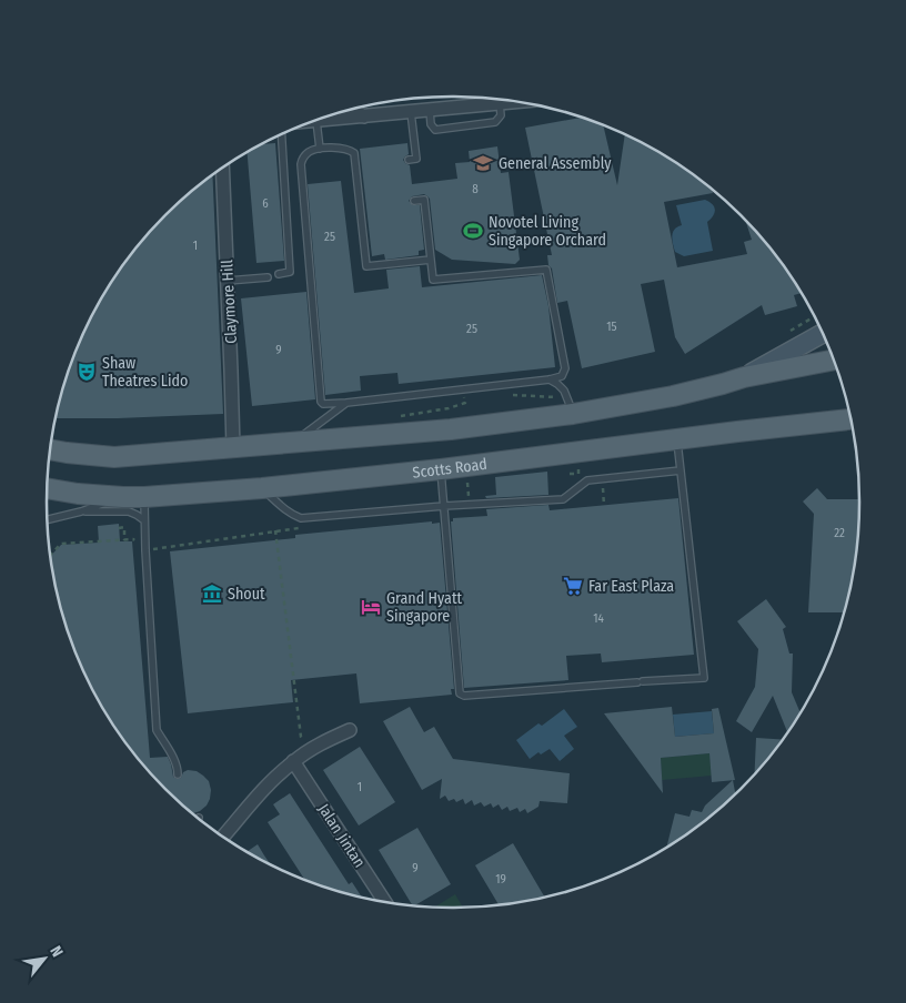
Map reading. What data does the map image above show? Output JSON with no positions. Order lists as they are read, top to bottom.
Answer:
{
  "streets": {
    "main road": ["Scotts Road"],
    "street": ["Claymore Hill", "Jalan Jintan"]
  },
  "places": {
    "school or university": ["General Assembly"],
    "sports": ["Novotel Living Singapore Orchard"],
    "theatre": ["Shaw Theatres Lido"],
    "supermarket": ["Far East Plaza"],
    "museum": ["Shout"],
    "hotel": ["Grand Hyatt Singapore"]
  },
  "house_numbers": [
    "8",
    "6",
    "25",
    "1",
    "15",
    "25",
    "9",
    "22",
    "14",
    "1",
    "9",
    "19"
  ],
  "north": "top right"
}
